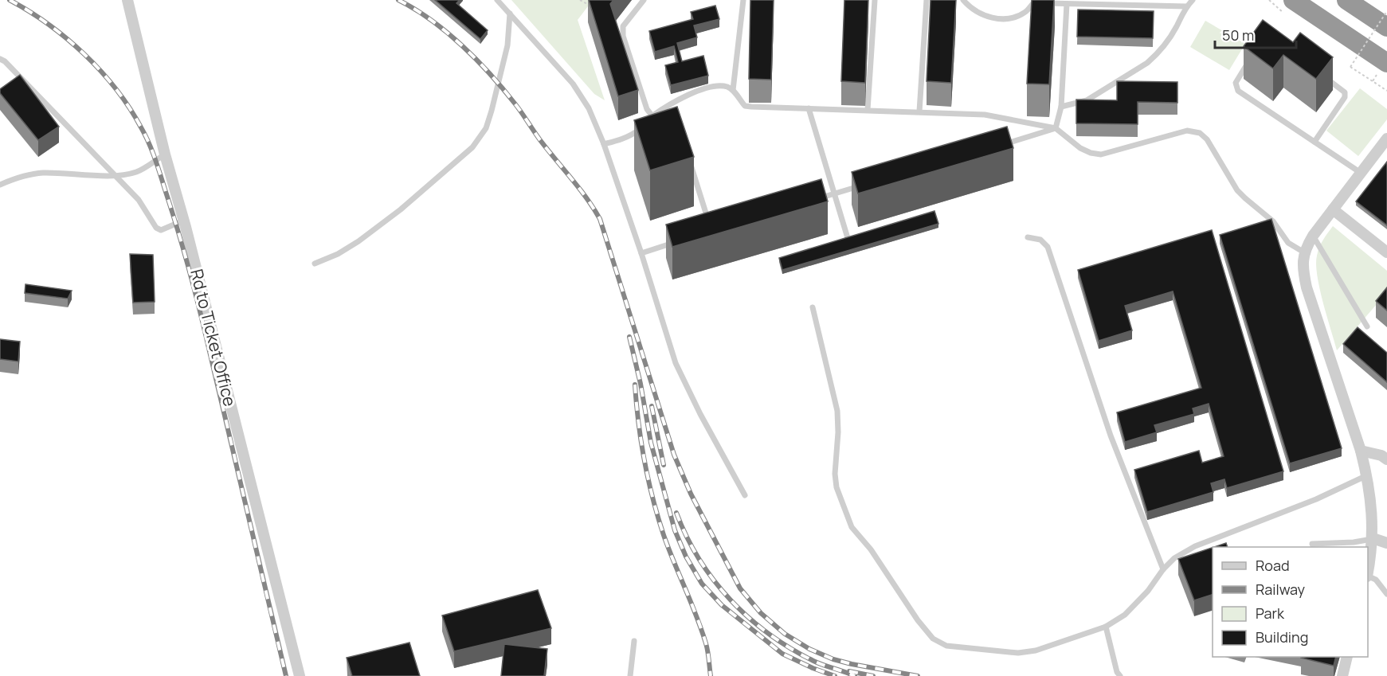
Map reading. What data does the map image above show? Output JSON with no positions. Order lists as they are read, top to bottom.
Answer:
{
  "streets": {
    "street": ["Rd to Ticket Office"]
  },
  "legend": [
    "Road",
    "Railway",
    "Park",
    "Building"
  ],
  "scale_bar": "50 m"
}
